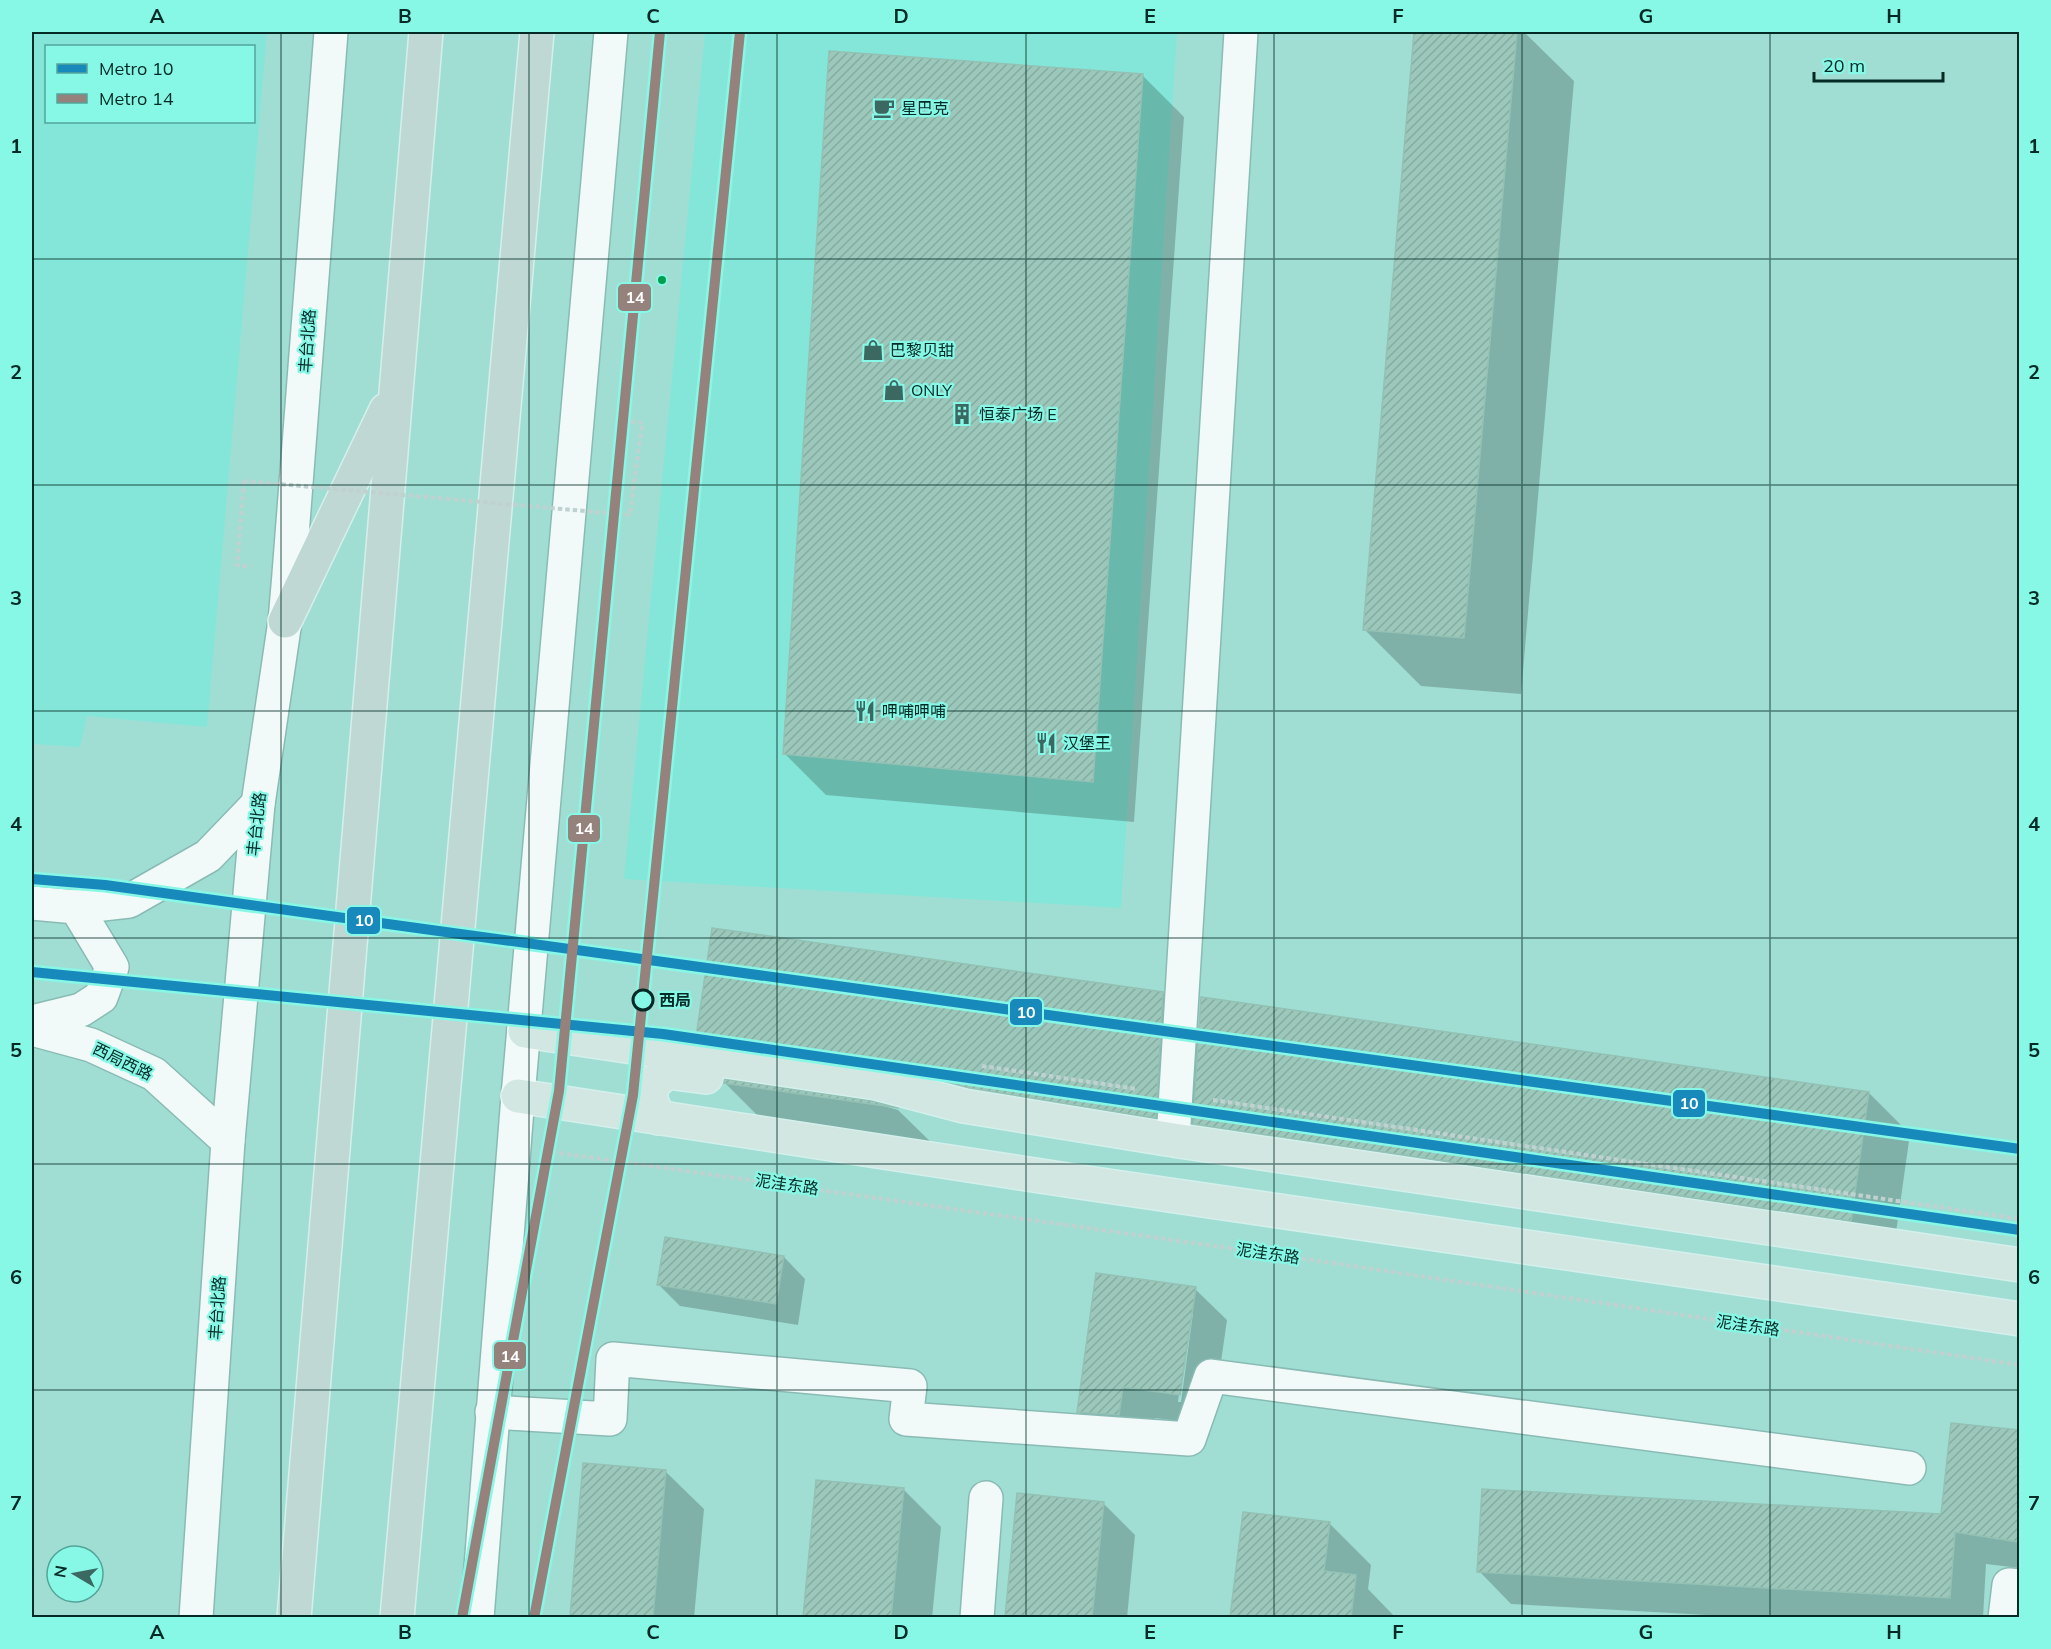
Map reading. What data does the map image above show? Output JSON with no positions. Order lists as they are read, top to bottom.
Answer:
{
  "streets": {
    "street": ["丰台北路", "西局西路"],
    "path": ["泥洼东路"]
  },
  "crossings": [
    ["丰台北路", "西局西路"]
  ],
  "places": {
    "cafe": ["星巴克"],
    "shop": ["巴黎贝甜", "ONLY"],
    "building": ["恒泰广场 E"],
    "restaurant": ["呷哺呷哺", "汉堡王"],
    "other": ["西局"]
  },
  "lines": ["metro line 14", "metro line 10"],
  "legend": ["Metro 10", "Metro 14"],
  "scale_bar": "20 m",
  "north": "left",
  "grid": {
    "columns": [
      "A",
      "B",
      "C",
      "D",
      "E",
      "F",
      "G",
      "H"
    ],
    "rows": [
      "1",
      "2",
      "3",
      "4",
      "5",
      "6",
      "7"
    ]
  }
}
